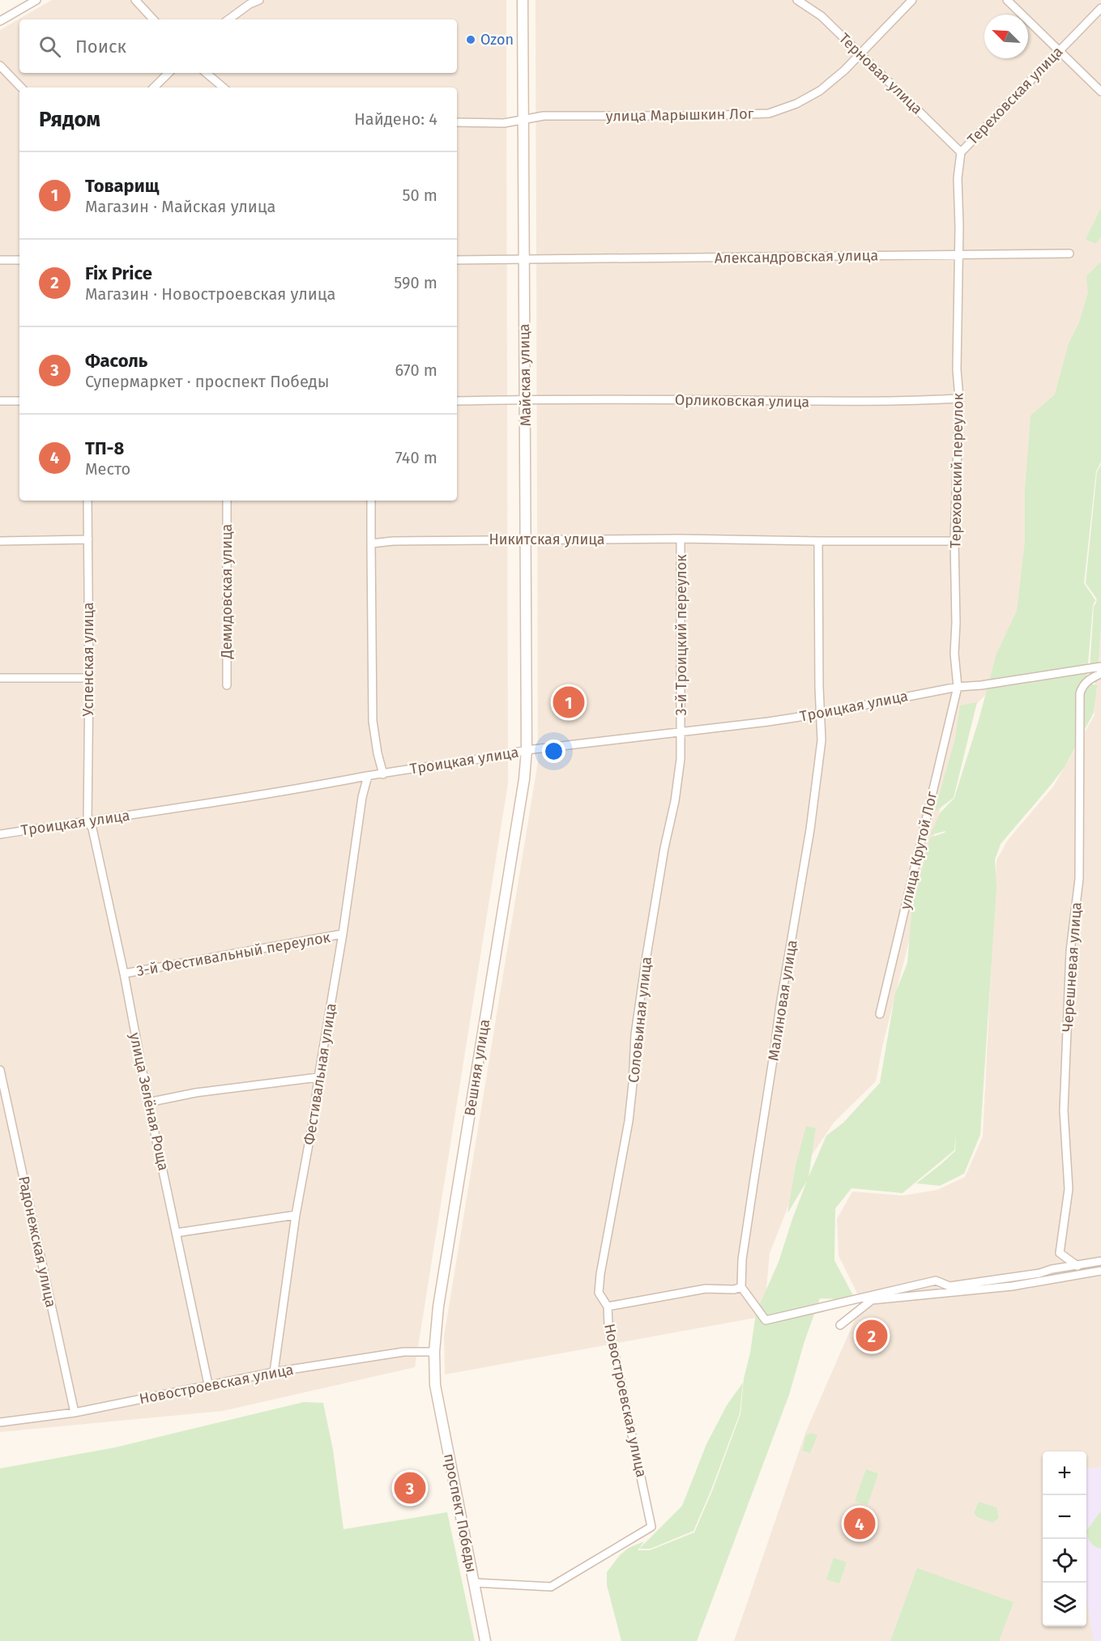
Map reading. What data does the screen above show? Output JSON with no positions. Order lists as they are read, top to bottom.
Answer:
{
  "streets": {
    "street": [
      "Терновая улица",
      "Тереховская улица",
      "улица Марышкин Лог",
      "Александровская улица",
      "Майская улица",
      "Орликовская улица",
      "Тереховский переулок",
      "Никитская улица",
      "Демидовская улица",
      "3-й Троицкий переулок",
      "Успенская улица",
      "Троицкая улица",
      "улица Крутой Лог",
      "3-й Фестивальный переулок",
      "Черешневая улица",
      "Малиновая улица",
      "Соловьиная улица",
      "Вешняя улица",
      "Фестивальная улица",
      "улица Зелёная Роща",
      "Радонежская улица",
      "Новостроевская улица",
      "проспект Победы"
    ]
  },
  "crossings": [
    ["Терновая улица", "Тереховская улица"],
    ["Терновая улица", "улица Марышкин Лог"],
    ["Тереховская улица", "Александровская улица"],
    ["Тереховская улица", "Тереховский переулок"],
    ["улица Марышкин Лог", "Майская улица"],
    ["Александровская улица", "Майская улица"],
    ["Александровская улица", "Тереховский переулок"],
    ["Майская улица", "Орликовская улица"],
    ["Майская улица", "Никитская улица"],
    ["Майская улица", "Троицкая улица"],
    ["Майская улица", "Вешняя улица"],
    ["Орликовская улица", "Тереховский переулок"],
    ["Тереховский переулок", "Никитская улица"],
    ["Тереховский переулок", "Троицкая улица"],
    ["Тереховский переулок", "улица Крутой Лог"],
    ["Никитская улица", "3-й Троицкий переулок"],
    ["Никитская улица", "Малиновая улица"],
    ["3-й Троицкий переулок", "Троицкая улица"],
    ["3-й Троицкий переулок", "Соловьиная улица"],
    ["Успенская улица", "Троицкая улица"],
    ["Успенская улица", "улица Зелёная Роща"],
    ["Троицкая улица", "улица Крутой Лог"],
    ["Троицкая улица", "Черешневая улица"],
    ["Троицкая улица", "Малиновая улица"],
    ["Троицкая улица", "Соловьиная улица"],
    ["Троицкая улица", "Вешняя улица"],
    ["Троицкая улица", "Фестивальная улица"],
    ["Троицкая улица", "улица Зелёная Роща"],
    ["3-й Фестивальный переулок", "Фестивальная улица"],
    ["3-й Фестивальный переулок", "улица Зелёная Роща"],
    ["Малиновая улица", "Новостроевская улица"],
    ["Соловьиная улица", "Новостроевская улица"],
    ["Вешняя улица", "Новостроевская улица"],
    ["Вешняя улица", "проспект Победы"],
    ["Фестивальная улица", "Новостроевская улица"],
    ["улица Зелёная Роща", "Новостроевская улица"],
    ["Радонежская улица", "Новостроевская улица"],
    ["Новостроевская улица", "проспект Победы"]
  ],
  "places": ["Ozon"],
  "north": "top left",
  "page": {
    "search": "Поиск",
    "heading": ["Рядом", "Найдено: 4"],
    "list": [
      {
        "mark": "1",
        "name": "Товарищ",
        "note": "Магазин · Майская улица",
        "value": "50 m"
      },
      {
        "mark": "2",
        "name": "Fix Price",
        "note": "Магазин · Новостроевская улица",
        "value": "590 m"
      },
      {
        "mark": "3",
        "name": "Фасоль",
        "note": "Супермаркет · проспект Победы",
        "value": "670 m"
      },
      {
        "mark": "4",
        "name": "ТП-8",
        "note": "Место",
        "value": "740 m"
      }
    ],
    "pins": [
      "1",
      "2",
      "3",
      "4"
    ],
    "map_buttons": ["+", "−"]
  }
}
